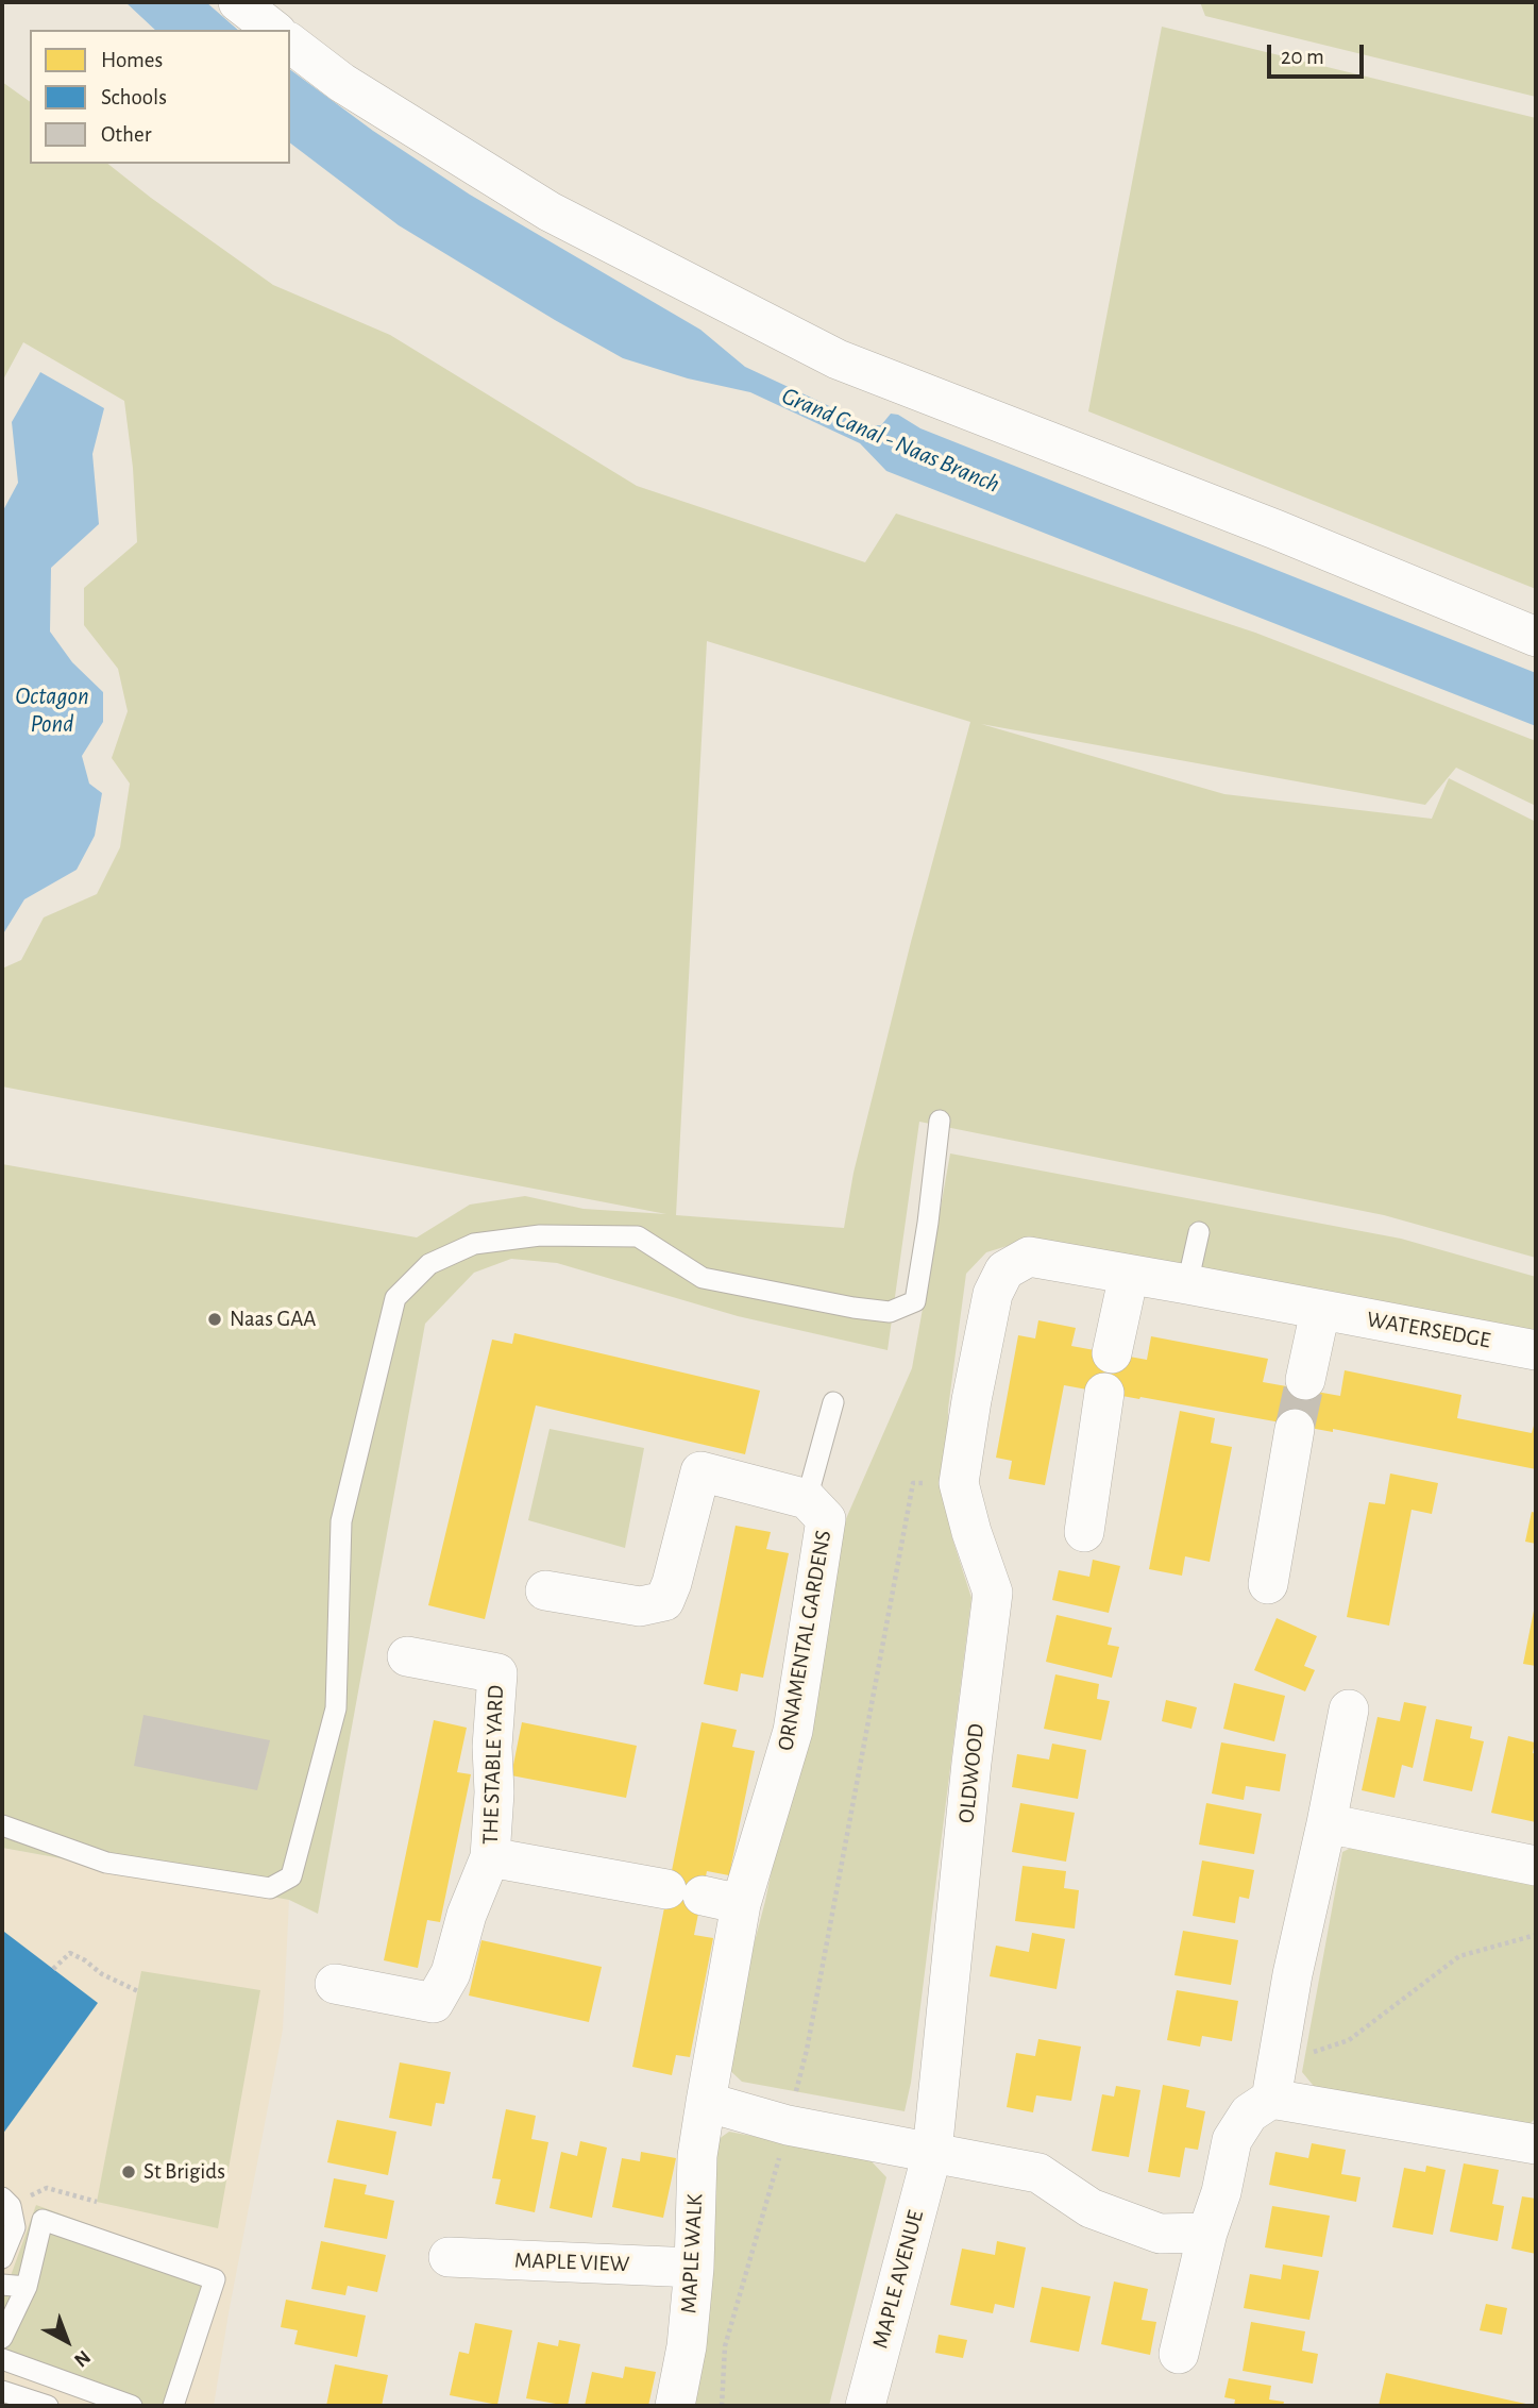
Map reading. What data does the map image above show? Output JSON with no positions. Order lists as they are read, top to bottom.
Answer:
{
  "streets": {
    "street": [
      "WATERSEDGE",
      "ORNAMENTAL GARDENS",
      "THE STABLE YARD",
      "OLDWOOD",
      "MAPLE WALK",
      "MAPLE VIEW",
      "MAPLE AVENUE"
    ]
  },
  "crossings": [
    ["WATERSEDGE", "OLDWOOD"],
    ["ORNAMENTAL GARDENS", "THE STABLE YARD"],
    ["ORNAMENTAL GARDENS", "MAPLE WALK"],
    ["OLDWOOD", "MAPLE AVENUE"],
    ["MAPLE WALK", "MAPLE VIEW"]
  ],
  "water": ["Grand Canal - Naas Branch", "Octagon Pond"],
  "places": ["Naas GAA", "St Brigids"],
  "legend": ["Homes", "Schools", "Other"],
  "scale_bar": "20 m",
  "north": "bottom right"
}
